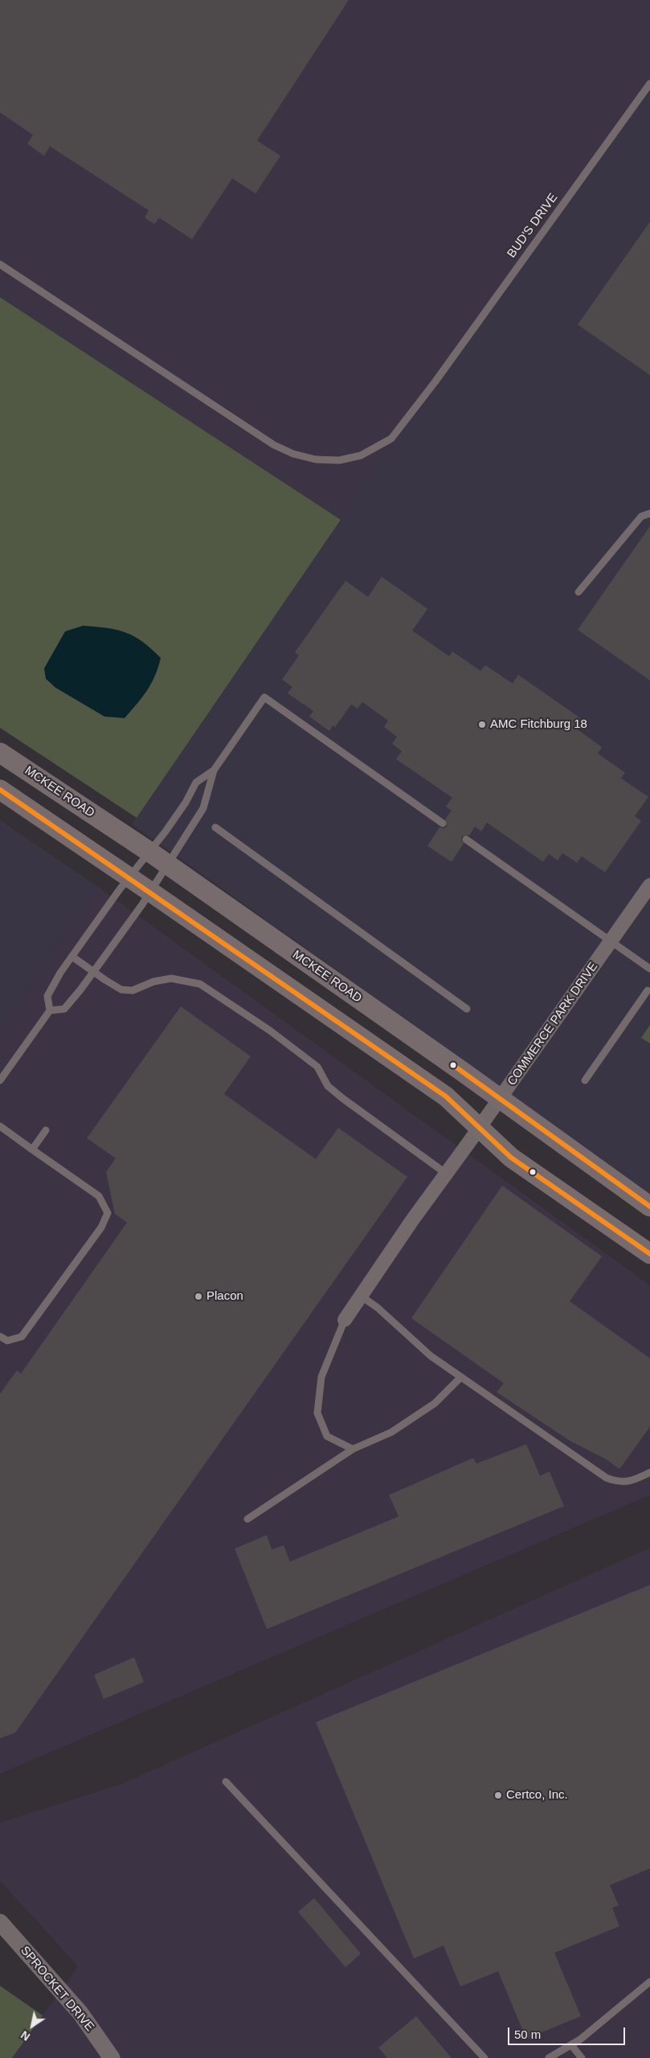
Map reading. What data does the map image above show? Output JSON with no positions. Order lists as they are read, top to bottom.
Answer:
{
  "streets": {
    "main road": ["MCKEE ROAD"],
    "street": ["COMMERCE PARK DRIVE", "SPROCKET DRIVE"],
    "lane": ["BUD'S DRIVE"]
  },
  "crossings": [
    ["MCKEE ROAD", "COMMERCE PARK DRIVE"]
  ],
  "places": ["AMC Fitchburg 18", "Placon", "Certco, Inc."],
  "scale_bar": "50 m",
  "north": "bottom left"
}
